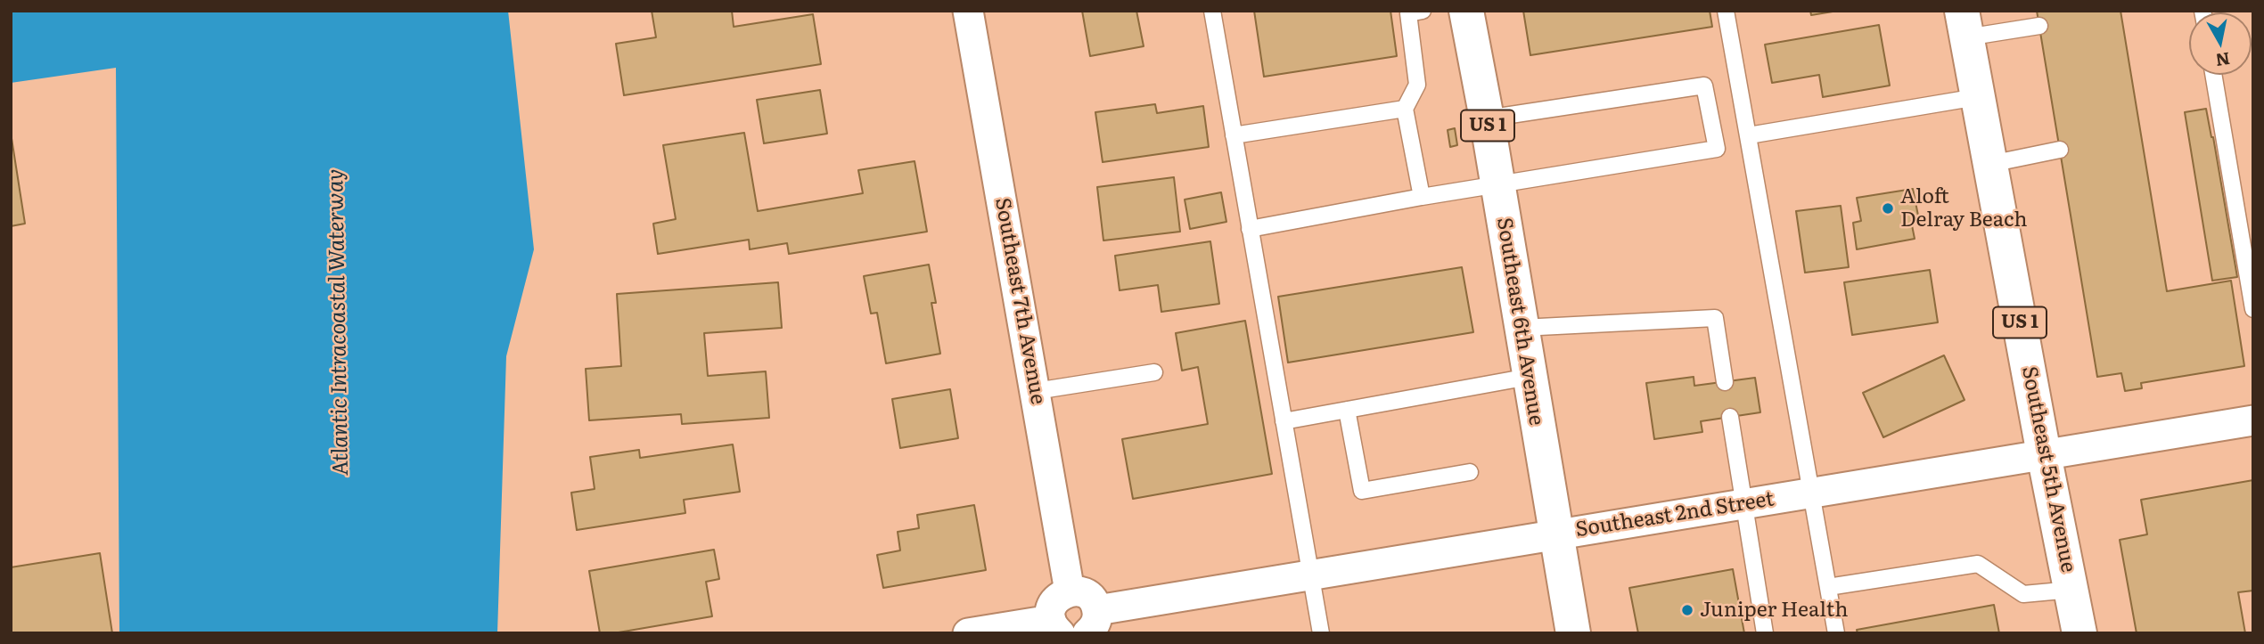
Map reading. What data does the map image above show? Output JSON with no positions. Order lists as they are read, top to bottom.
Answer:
{
  "streets": {
    "main road": ["US 1", "Southeast 6th Avenue", "Southeast 5th Avenue"],
    "street": ["Southeast 7th Avenue", "Southeast 2nd Street"]
  },
  "crossings": [
    ["Southeast 6th Avenue", "Southeast 2nd Street"],
    ["Southeast 5th Avenue", "Southeast 2nd Street"]
  ],
  "water": ["Atlantic Intracoastal Waterway"],
  "places": ["Aloft Delray Beach", "Juniper Health"],
  "north": "bottom"
}
